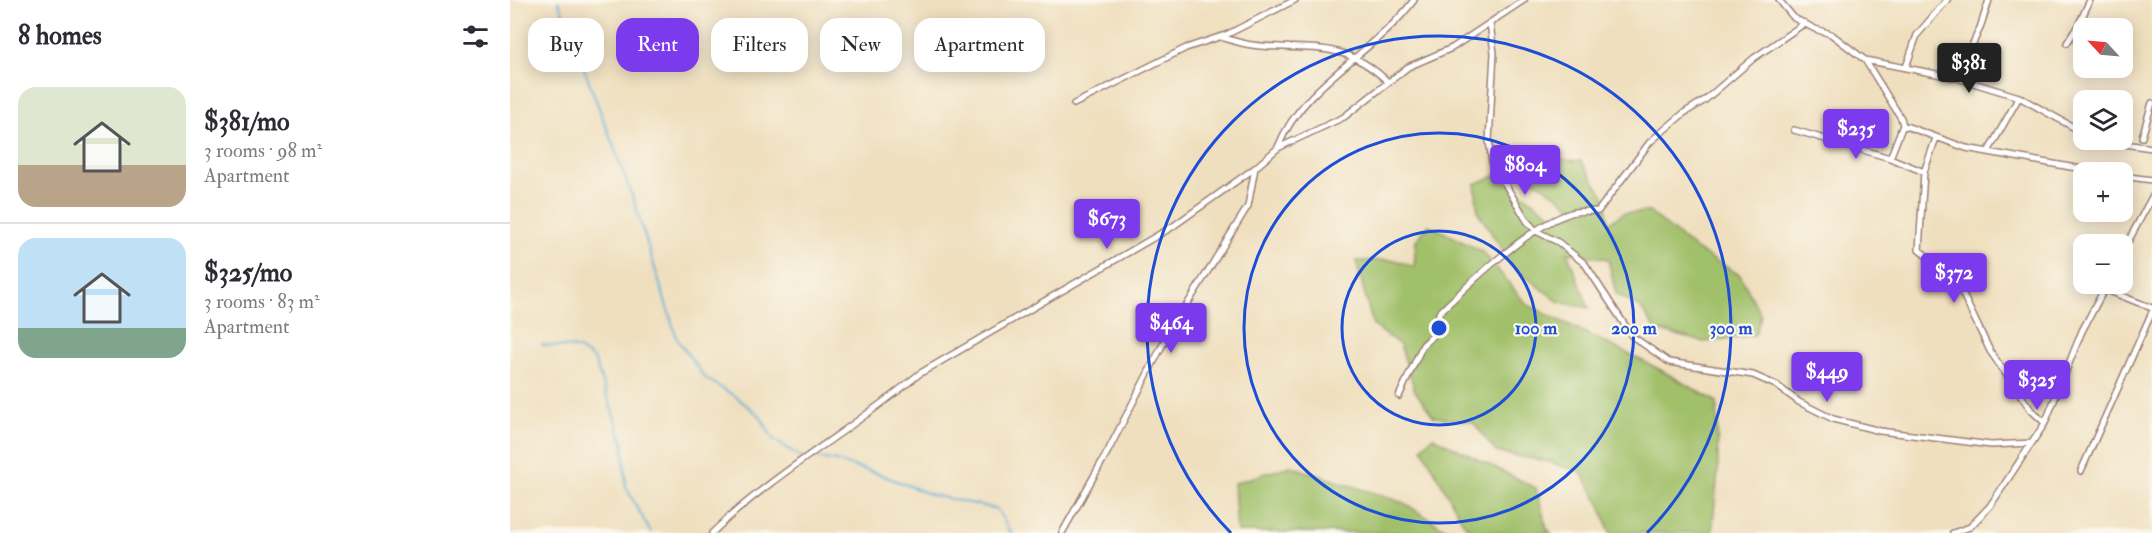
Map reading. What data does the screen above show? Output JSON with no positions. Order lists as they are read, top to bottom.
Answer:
{
  "north": "top left",
  "page": {
    "heading": "8 homes",
    "map_buttons": ["+", "−"],
    "chip": [
      "Buy",
      "Rent",
      "Filters",
      "New",
      "Apartment"
    ],
    "price": [
      "$381",
      "$235",
      "$804",
      "$673",
      "$372",
      "$464",
      "$449",
      "$325"
    ],
    "list": [
      {
        "name": "$381/mo",
        "note": "3 rooms · 98 m² · Apartment"
      },
      {
        "name": "$325/mo",
        "note": "3 rooms · 83 m² · Apartment"
      }
    ]
  },
  "rings": ["100 m", "200 m", "300 m"]
}
